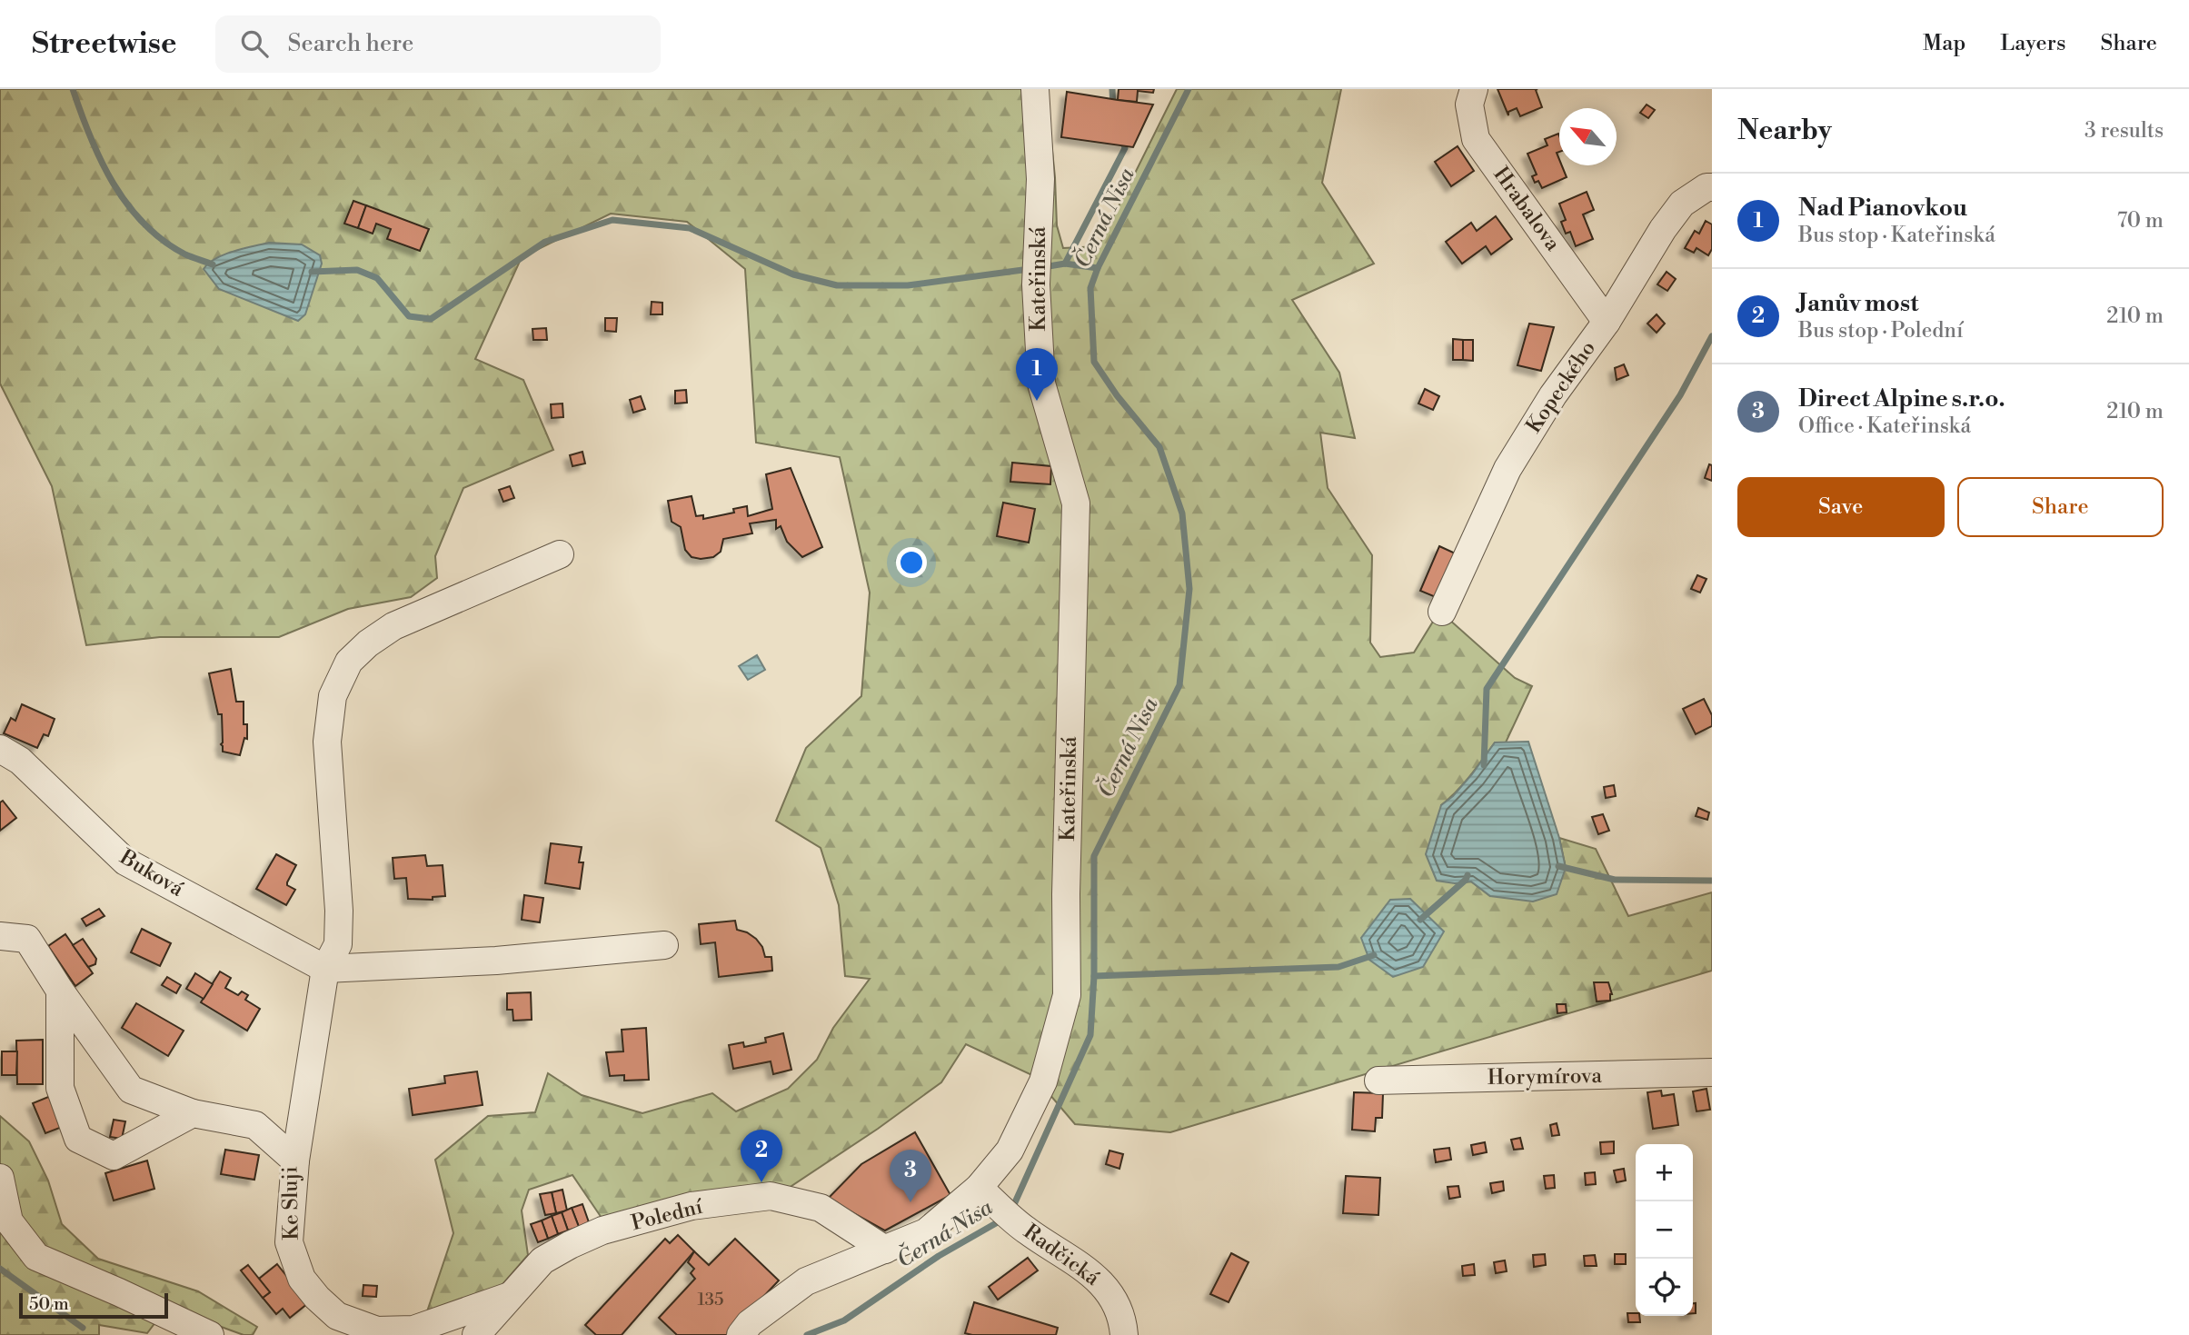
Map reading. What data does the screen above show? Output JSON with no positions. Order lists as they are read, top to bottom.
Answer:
{
  "streets": {
    "street": [
      "Hrabalova",
      "Kateřinská",
      "Kopeckého",
      "Buková",
      "Horymírova",
      "Ke Sluji",
      "Polední",
      "Radčická"
    ]
  },
  "crossings": [
    ["Hrabalova", "Kopeckého"],
    ["Kateřinská", "Polední"],
    ["Kateřinská", "Radčická"],
    ["Ke Sluji", "Polední"]
  ],
  "water": ["Černá Nisa"],
  "house_numbers": ["135"],
  "scale_bar": "50 m",
  "north": "top left",
  "page": {
    "header": "Streetwise",
    "search": "Search here",
    "nav": ["Map", "Layers", "Share"],
    "heading": ["Nearby", "3 results"],
    "list": [
      {
        "mark": "1",
        "name": "Nad Pianovkou",
        "note": "Bus stop · Kateřinská",
        "value": "70 m"
      },
      {
        "mark": "2",
        "name": "Janův most",
        "note": "Bus stop · Polední",
        "value": "210 m"
      },
      {
        "mark": "3",
        "name": "Direct Alpine s.r.o.",
        "note": "Office · Kateřinská",
        "value": "210 m"
      }
    ],
    "pins": ["1", "2", "3"],
    "buttons": ["Save", "Share"],
    "map_buttons": ["+", "−"],
    "scale": "50 m"
  }
}
